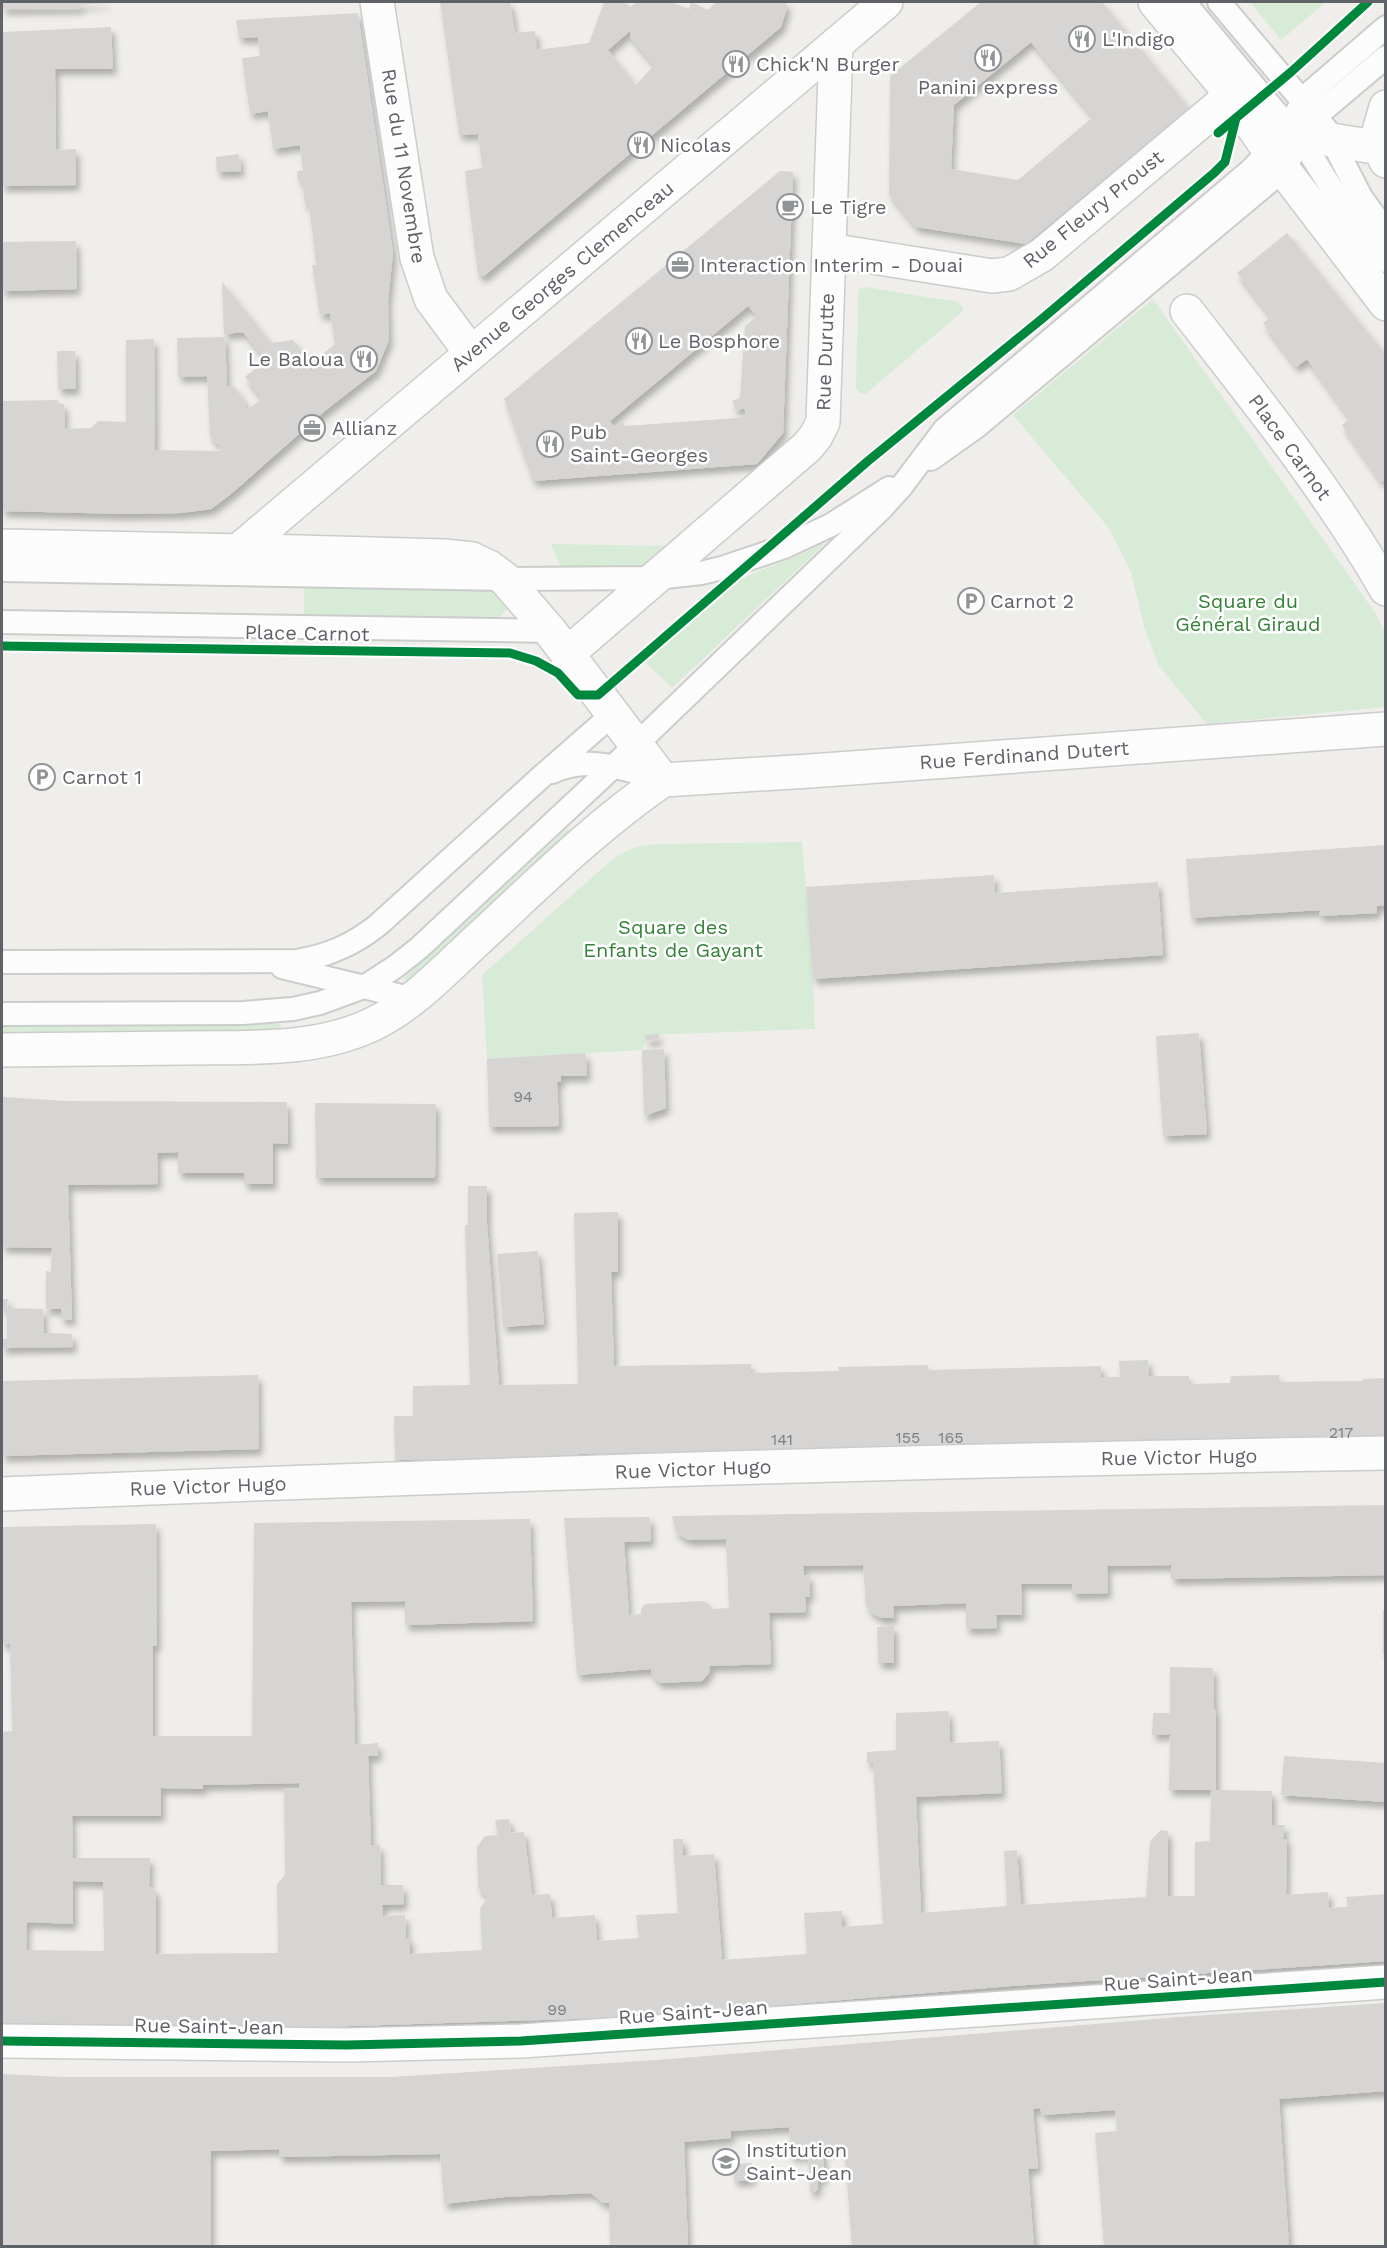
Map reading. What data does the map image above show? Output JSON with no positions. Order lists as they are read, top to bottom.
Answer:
{
  "streets": {
    "street": [
      "Rue du 11 Novembre",
      "Rue Fleury Proust",
      "Avenue Georges Clemenceau",
      "Rue Durutte",
      "Place Carnot",
      "Rue Ferdinand Dutert",
      "Rue Victor Hugo",
      "Rue Saint-Jean"
    ]
  },
  "crossings": [
    ["Rue du 11 Novembre", "Avenue Georges Clemenceau"],
    ["Rue Fleury Proust", "Rue Durutte"],
    ["Avenue Georges Clemenceau", "Rue Durutte"],
    ["Rue Durutte", "Place Carnot"]
  ],
  "parks": ["Square du Général Giraud", "Square des Enfants de Gayant"],
  "places": {
    "restaurant": [
      "L'Indigo",
      "Panini express",
      "Chick'N Burger",
      "Nicolas",
      "Le Bosphore",
      "Le Baloua",
      "Pub Saint-Georges"
    ],
    "cafe": ["Le Tigre"],
    "office": ["Interaction Interim - Douai", "Allianz"],
    "parking": ["Carnot 2", "Carnot 1"],
    "school or university": ["Institution Saint-Jean"]
  },
  "house_numbers": [
    "94",
    "217",
    "155",
    "165",
    "141",
    "99"
  ]
}
